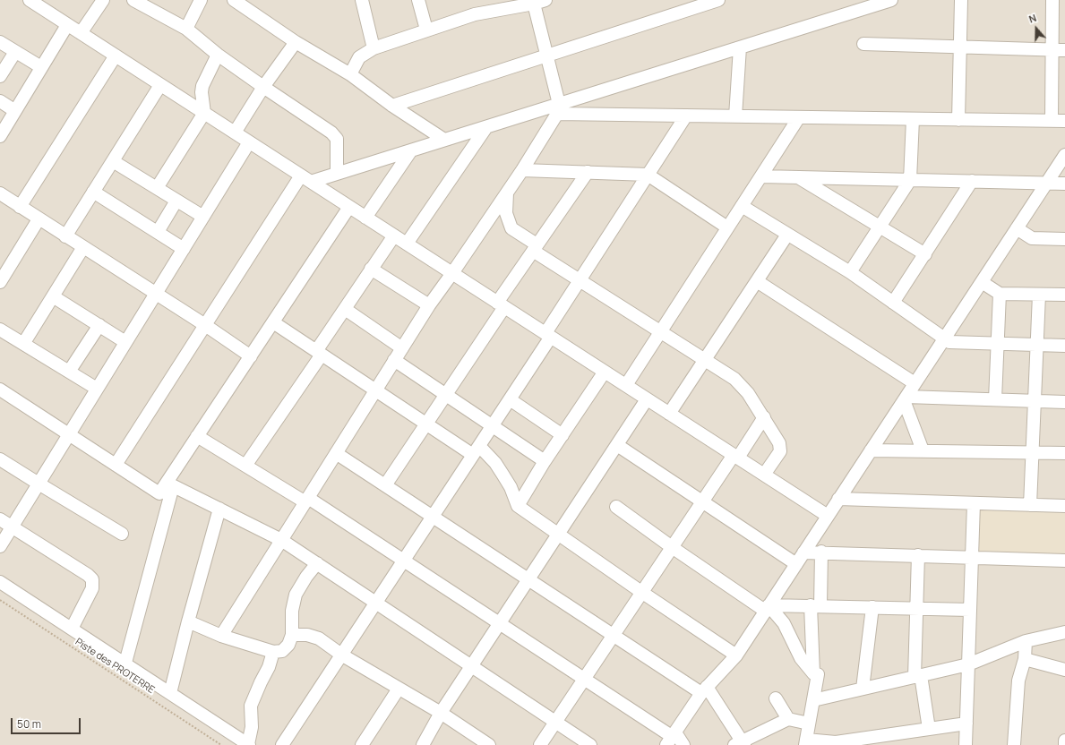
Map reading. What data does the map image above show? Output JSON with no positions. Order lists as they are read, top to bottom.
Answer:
{
  "streets": {
    "path": ["Piste des PROTERRE"]
  },
  "scale_bar": "50 m",
  "north": "top"
}
